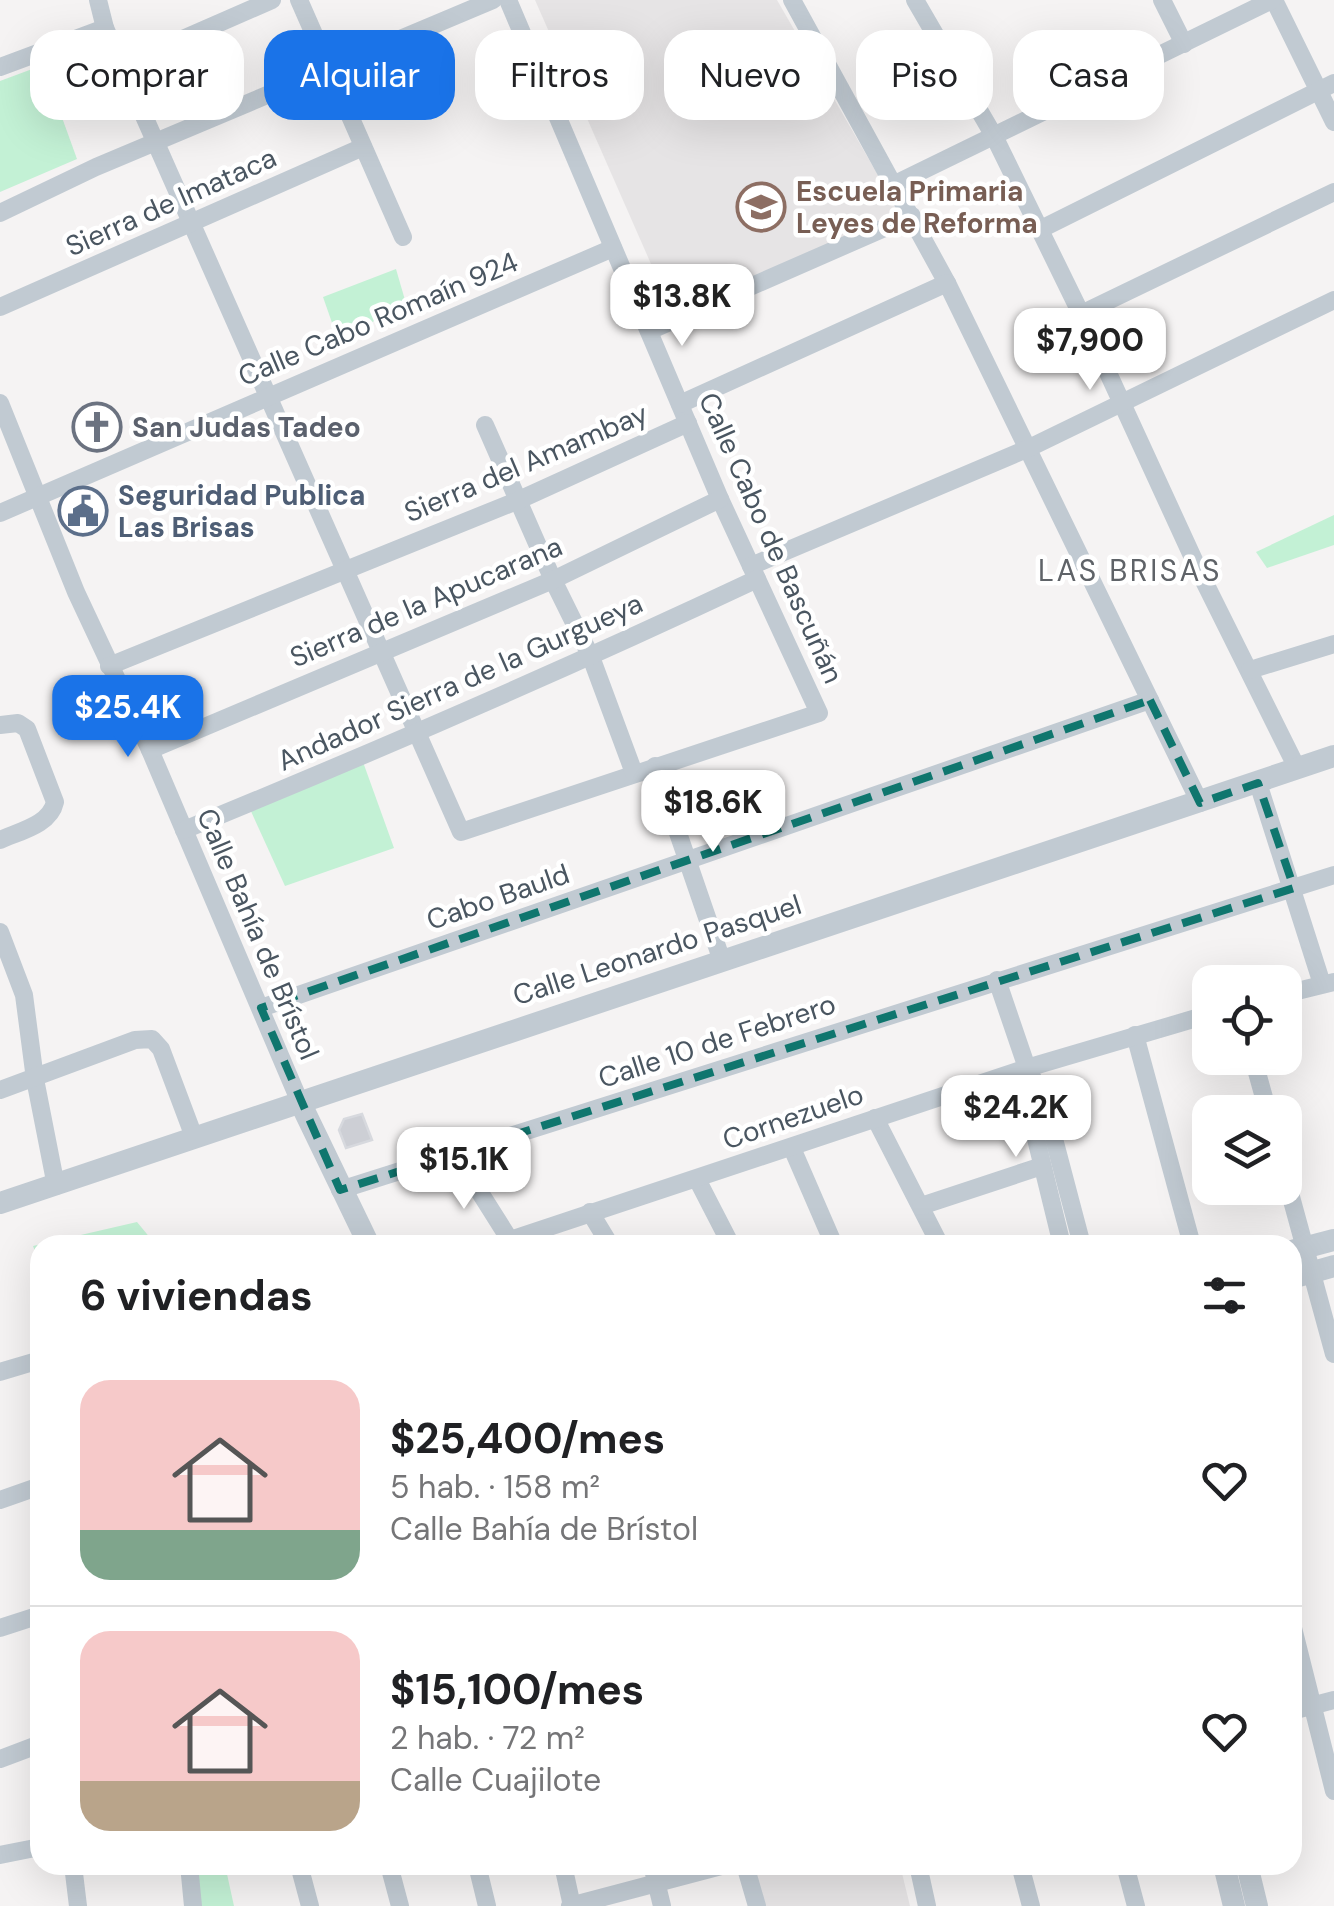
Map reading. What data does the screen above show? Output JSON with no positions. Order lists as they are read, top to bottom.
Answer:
{
  "streets": {
    "street": [
      "Sierra de Imataca",
      "Calle Cabo Romaín 924",
      "Sierra del Amambay",
      "Calle Cabo de Bascuñán",
      "Sierra de la Apucarana",
      "Andador Sierra de la Gurgueya",
      "Cabo Bauld",
      "Calle Bahía de Brístol",
      "Calle Leonardo Pasquel",
      "Calle 10 de Febrero",
      "Cornezuelo"
    ]
  },
  "crossings": [
    ["Calle Cabo Romaín 924", "Calle Cabo de Bascuñán"],
    ["Calle Cabo Romaín 924", "Calle Bahía de Brístol"],
    ["Sierra del Amambay", "Calle Cabo de Bascuñán"],
    ["Sierra del Amambay", "Calle Bahía de Brístol"],
    ["Calle Cabo de Bascuñán", "Sierra de la Apucarana"],
    ["Calle Cabo de Bascuñán", "Andador Sierra de la Gurgueya"],
    ["Sierra de la Apucarana", "Calle Bahía de Brístol"],
    ["Andador Sierra de la Gurgueya", "Calle Bahía de Brístol"],
    ["Cabo Bauld", "Calle Bahía de Brístol"],
    ["Calle Bahía de Brístol", "Calle Leonardo Pasquel"]
  ],
  "districts": ["LAS BRISAS"],
  "places": {
    "school or university": ["Escuela Primaria Leyes de Reforma"],
    "church": ["San Judas Tadeo"],
    "public building": ["Seguridad Publica Las Brisas"]
  },
  "page": {
    "chip": [
      "Comprar",
      "Alquilar",
      "Filtros",
      "Nuevo",
      "Piso",
      "Casa"
    ],
    "price": [
      "$13.8K",
      "$7,900",
      "$25.4K",
      "$18.6K",
      "$24.2K",
      "$15.1K"
    ],
    "heading": "6 viviendas",
    "list": [
      {
        "name": "$25,400/mes",
        "note": "5 hab. · 158 m² · Calle Bahía de Brístol"
      },
      {
        "name": "$15,100/mes",
        "note": "2 hab. · 72 m² · Calle Cuajilote"
      }
    ]
  }
}
